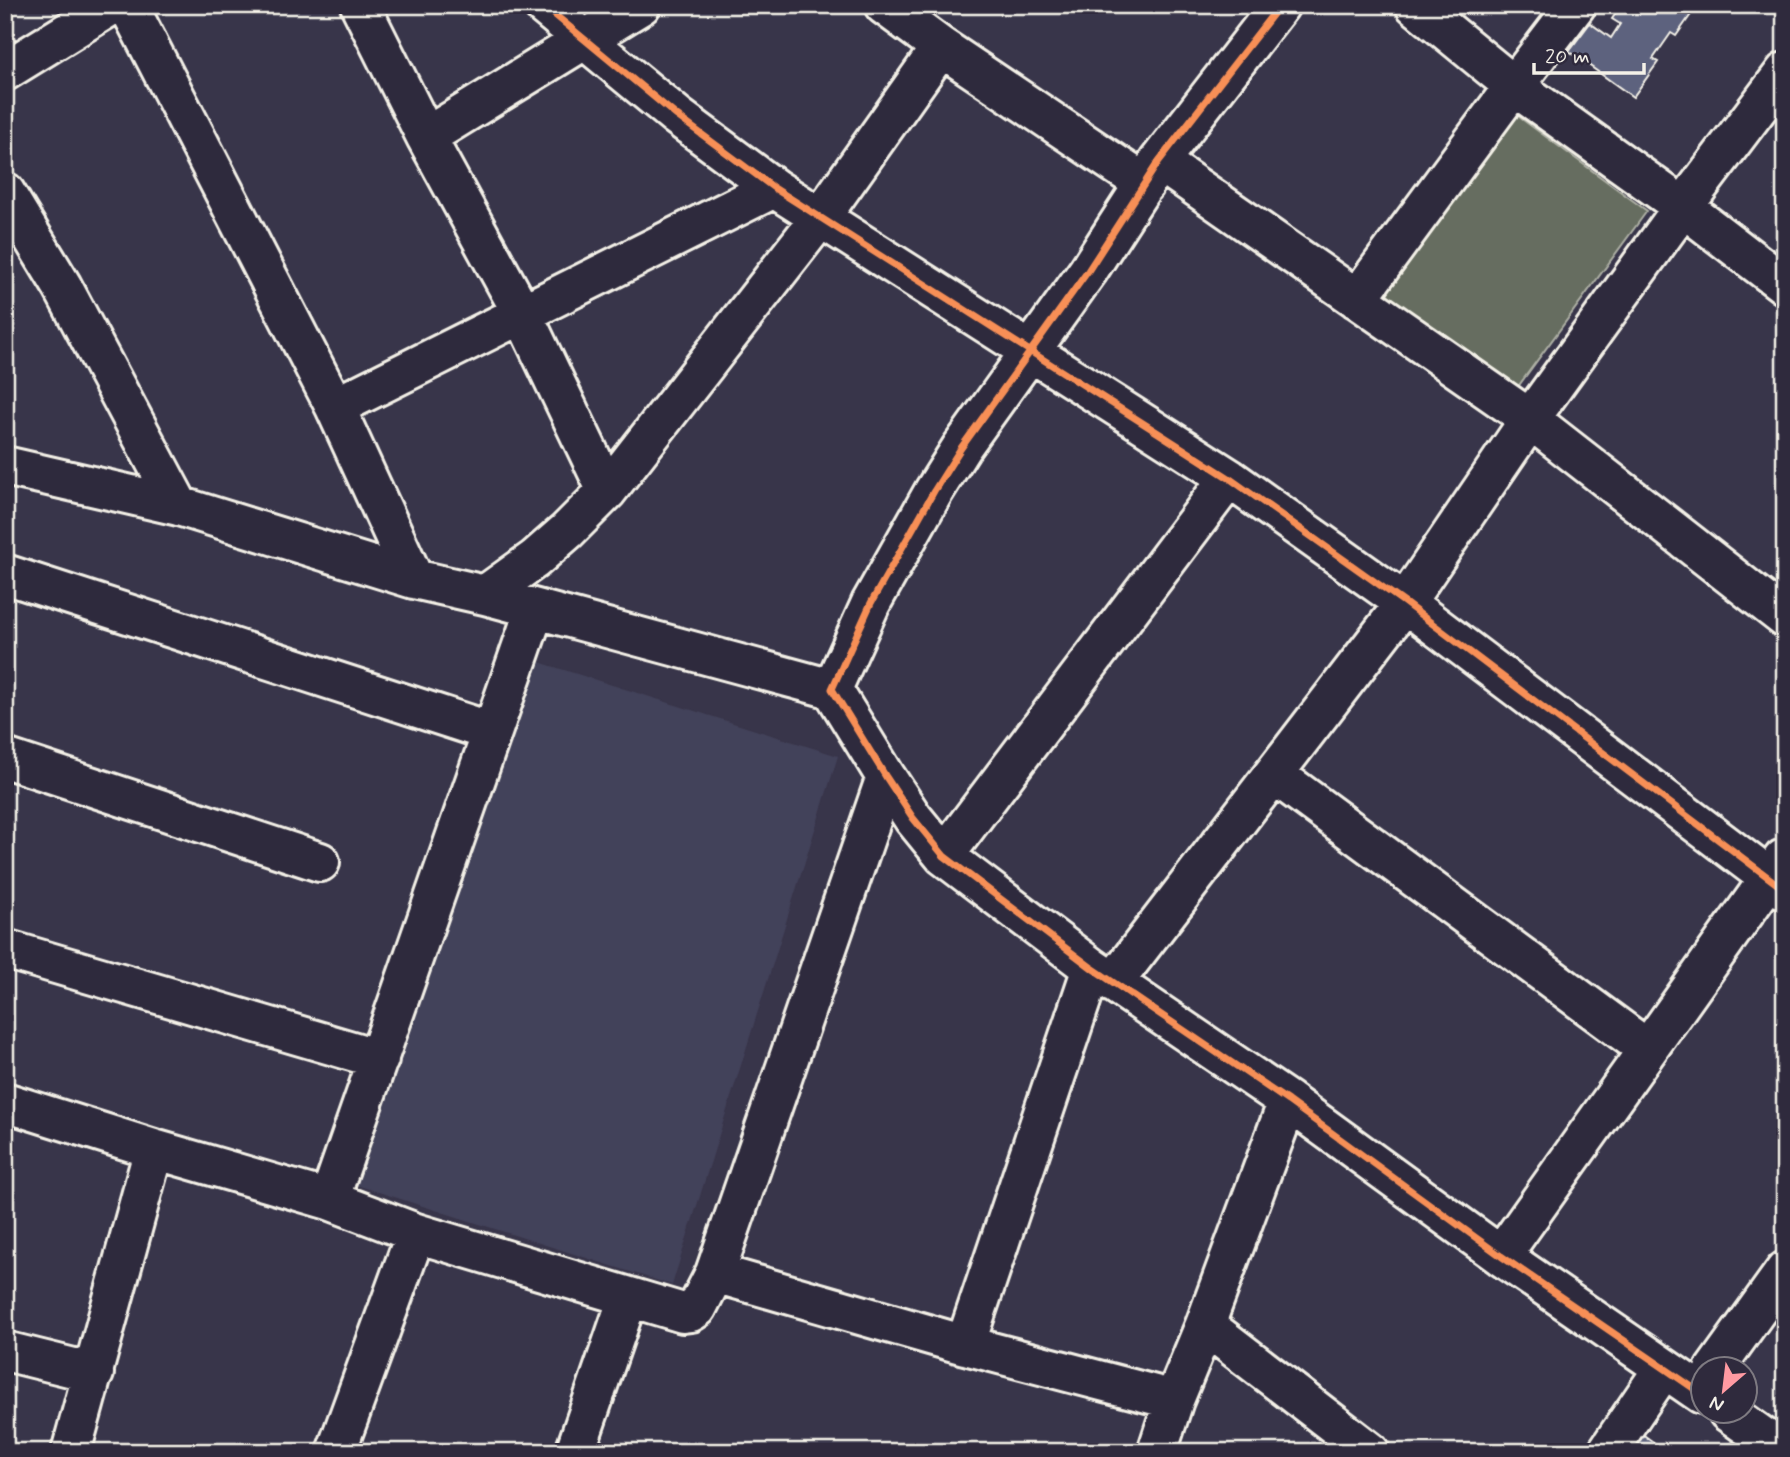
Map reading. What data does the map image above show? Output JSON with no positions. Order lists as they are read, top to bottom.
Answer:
{
  "scale_bar": "20 m",
  "north": "bottom left"
}
